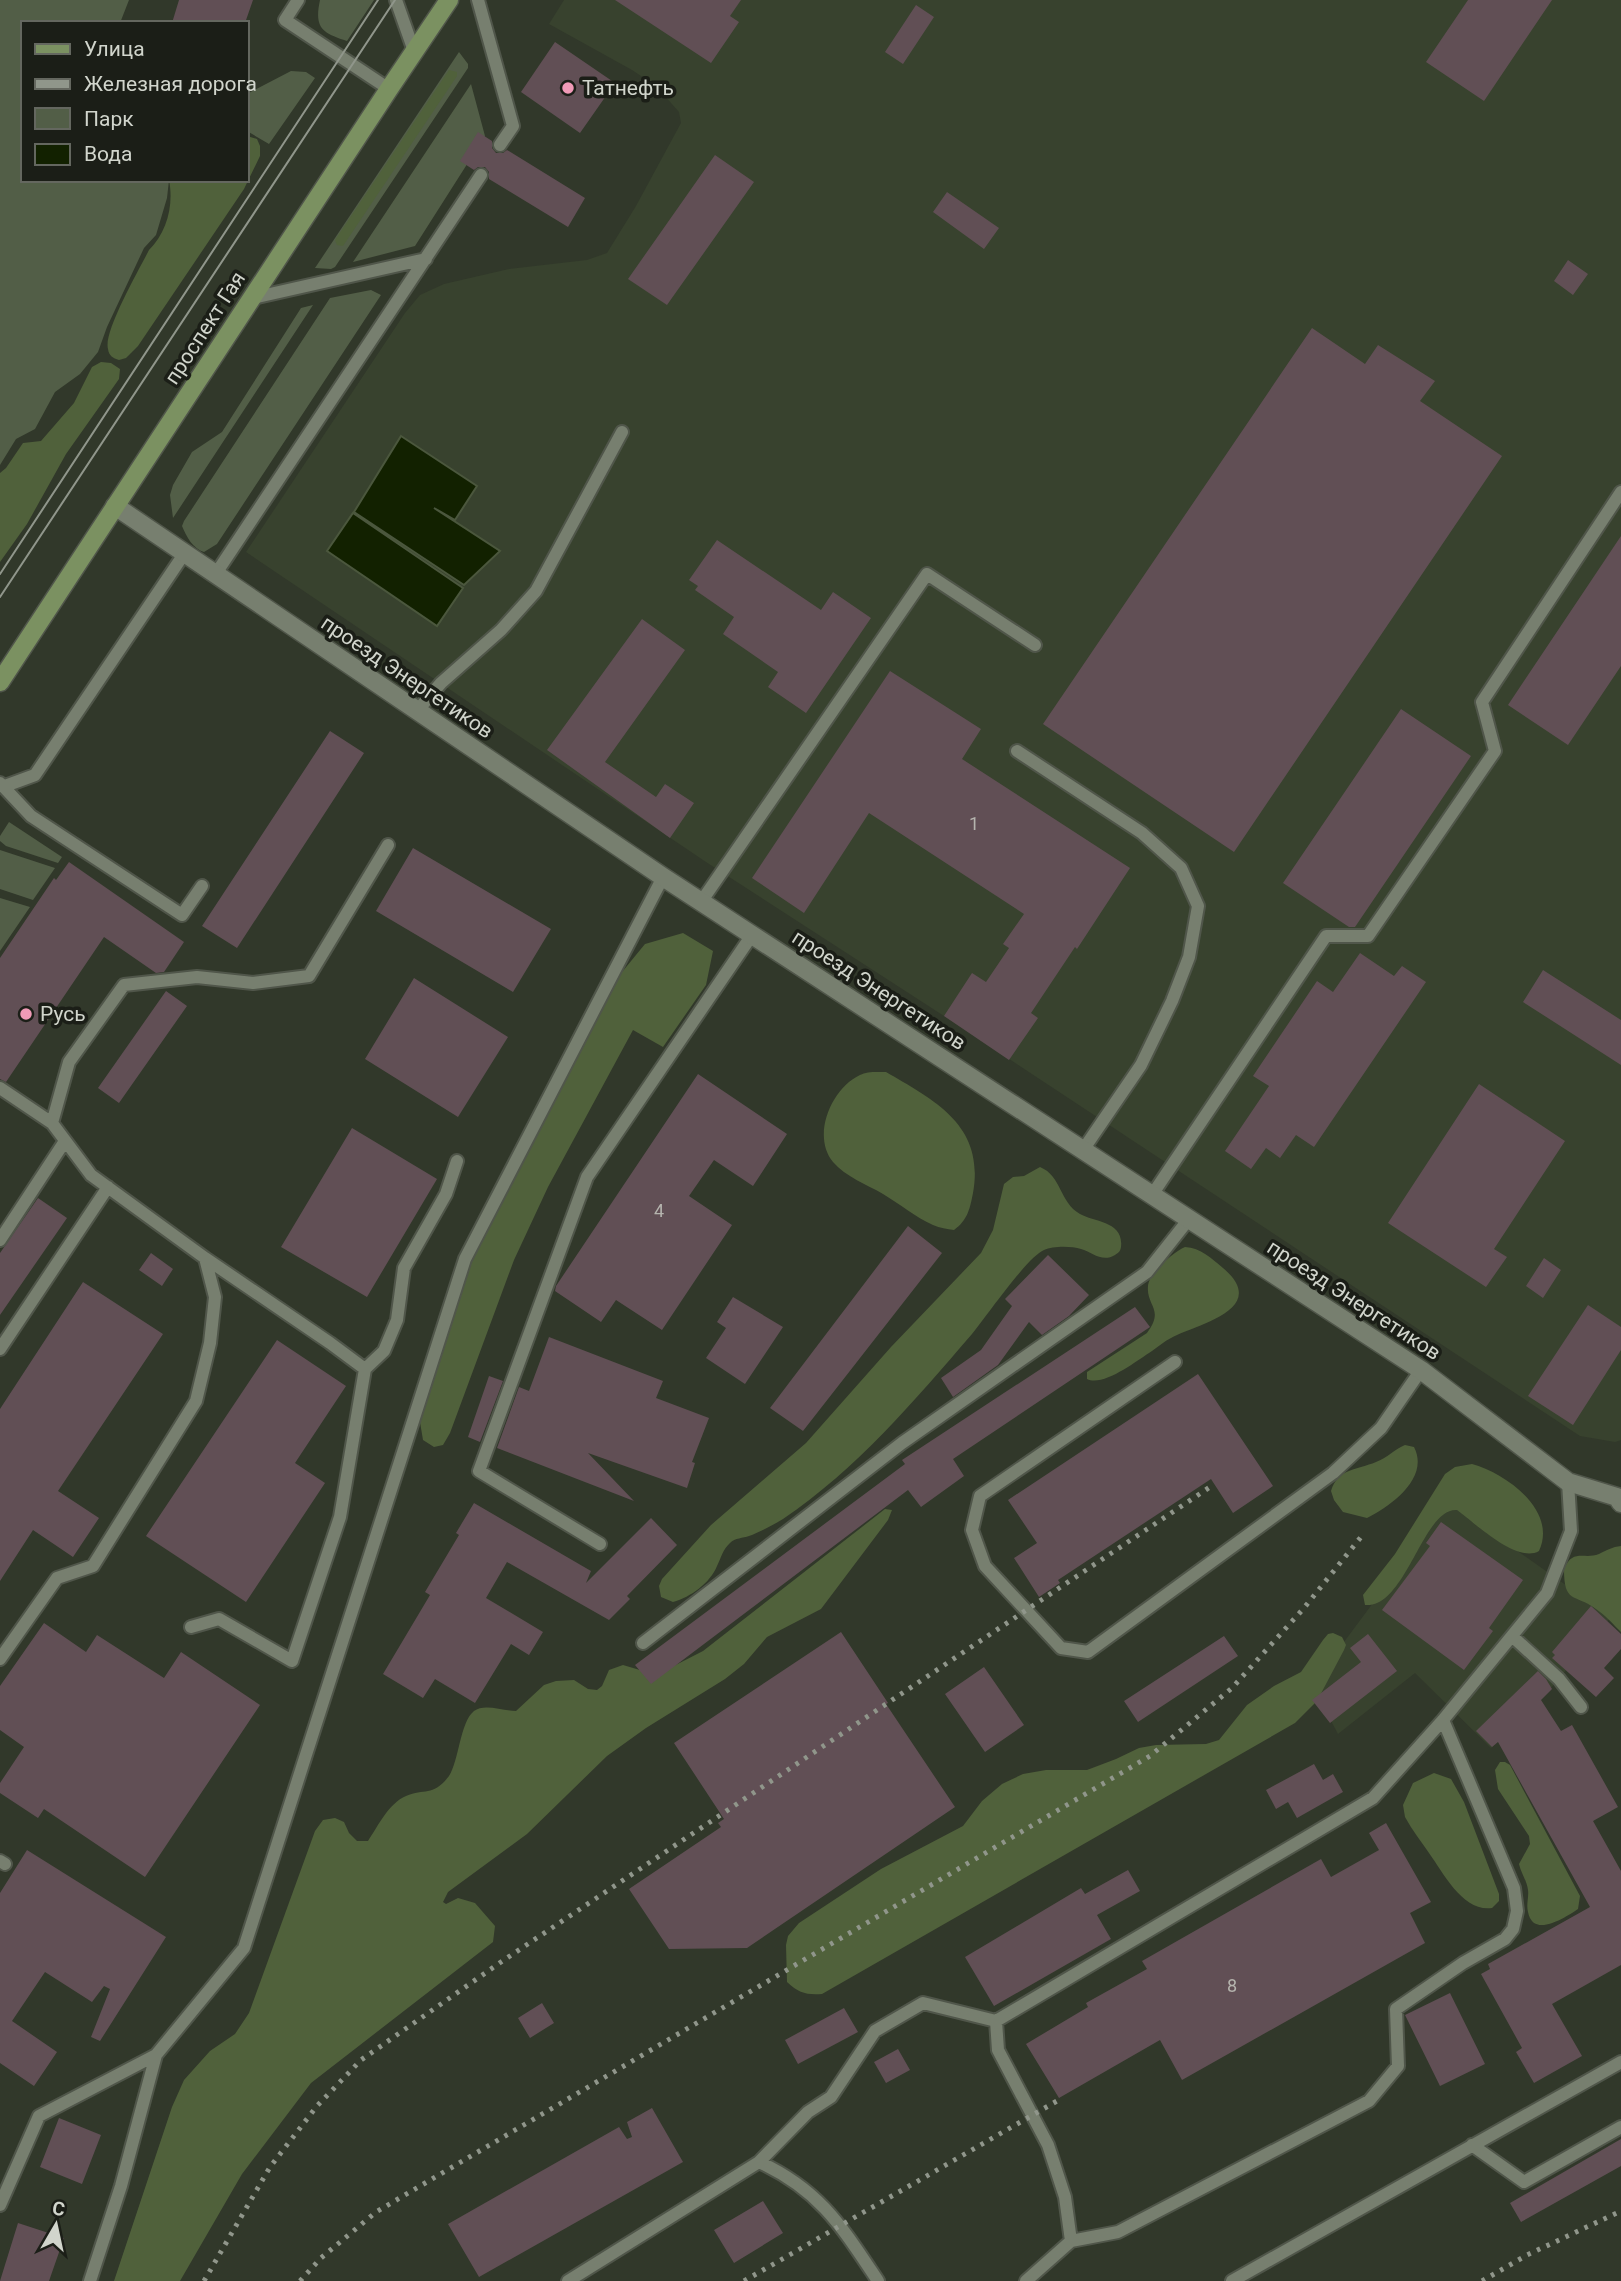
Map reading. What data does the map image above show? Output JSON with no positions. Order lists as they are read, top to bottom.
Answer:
{
  "streets": {
    "main road": ["проспект Гая"],
    "street": ["проезд Энергетиков"]
  },
  "crossings": [
    ["проспект Гая", "проезд Энергетиков"]
  ],
  "places": ["Татнефть", "Русь"],
  "house_numbers": ["1", "4", "8"],
  "legend": [
    "Улица",
    "Железная дорога",
    "Парк",
    "Вода"
  ],
  "north": "top"
}
